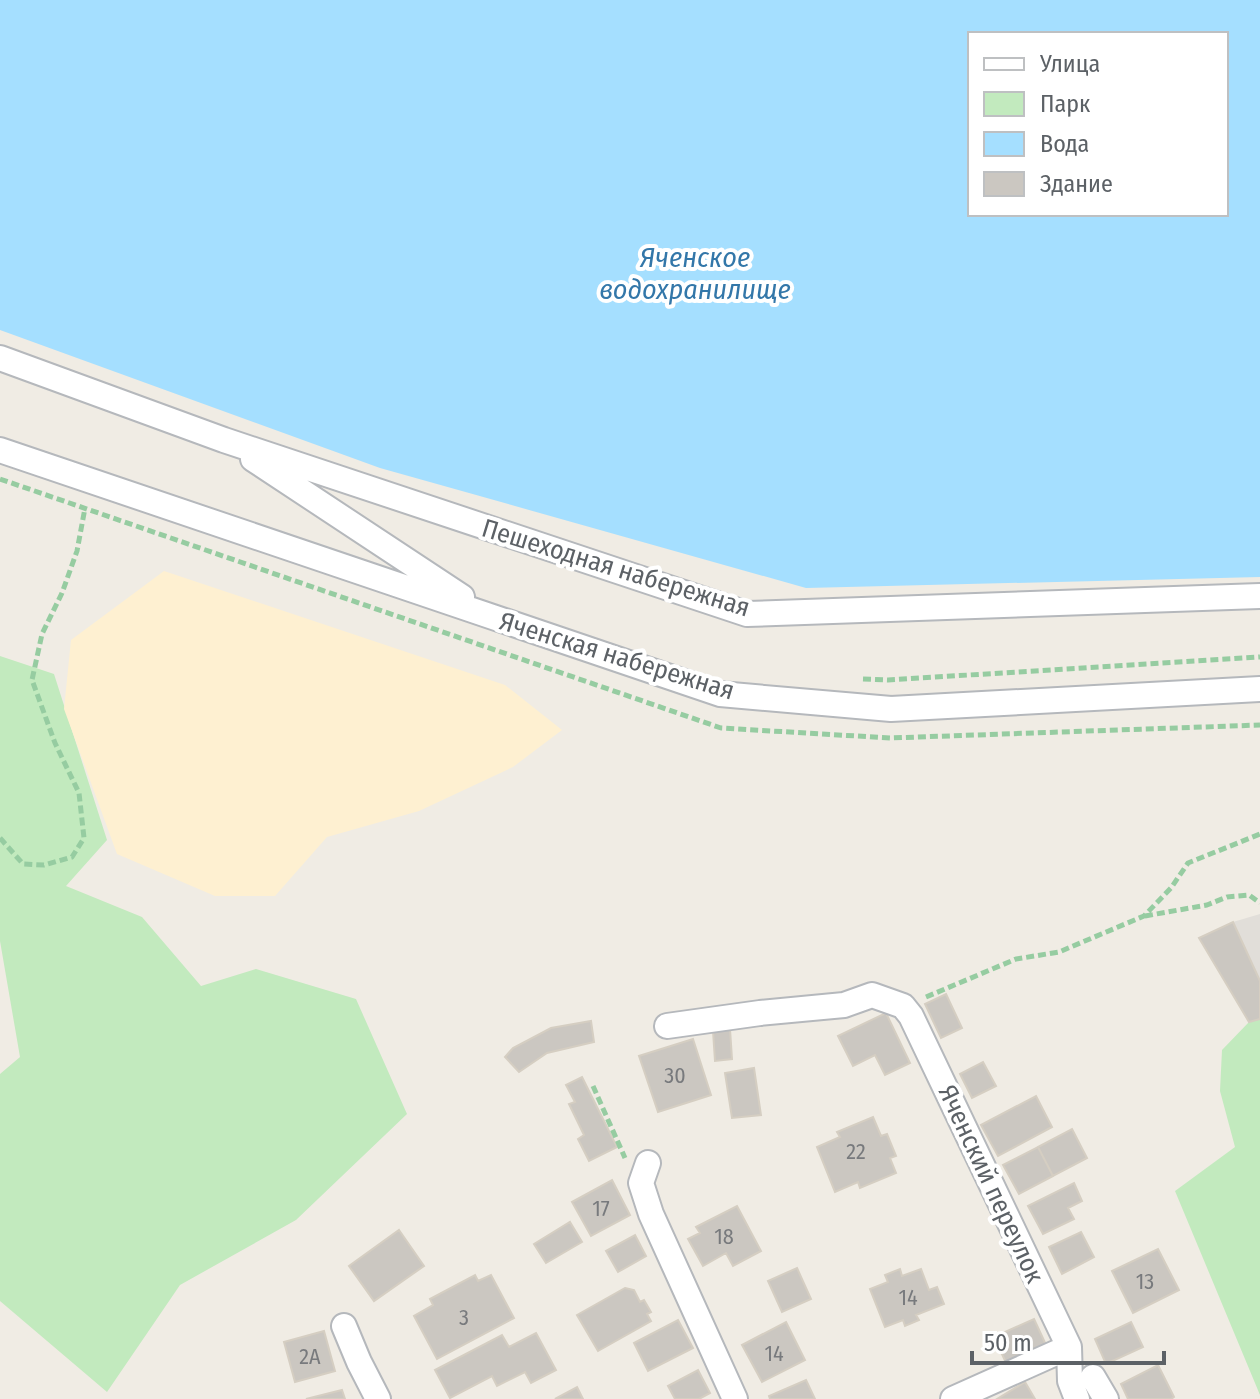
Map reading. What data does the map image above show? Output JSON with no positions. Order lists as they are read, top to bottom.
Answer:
{
  "streets": {
    "street": ["Пешеходная набережная", "Яченская набережная", "Яченский переулок"]
  },
  "water": ["Яченское водохранилище"],
  "house_numbers": [
    "30",
    "22",
    "17",
    "18",
    "13",
    "14",
    "3",
    "14",
    "2А"
  ],
  "legend": [
    "Улица",
    "Парк",
    "Вода",
    "Здание"
  ],
  "scale_bar": "50 m"
}
